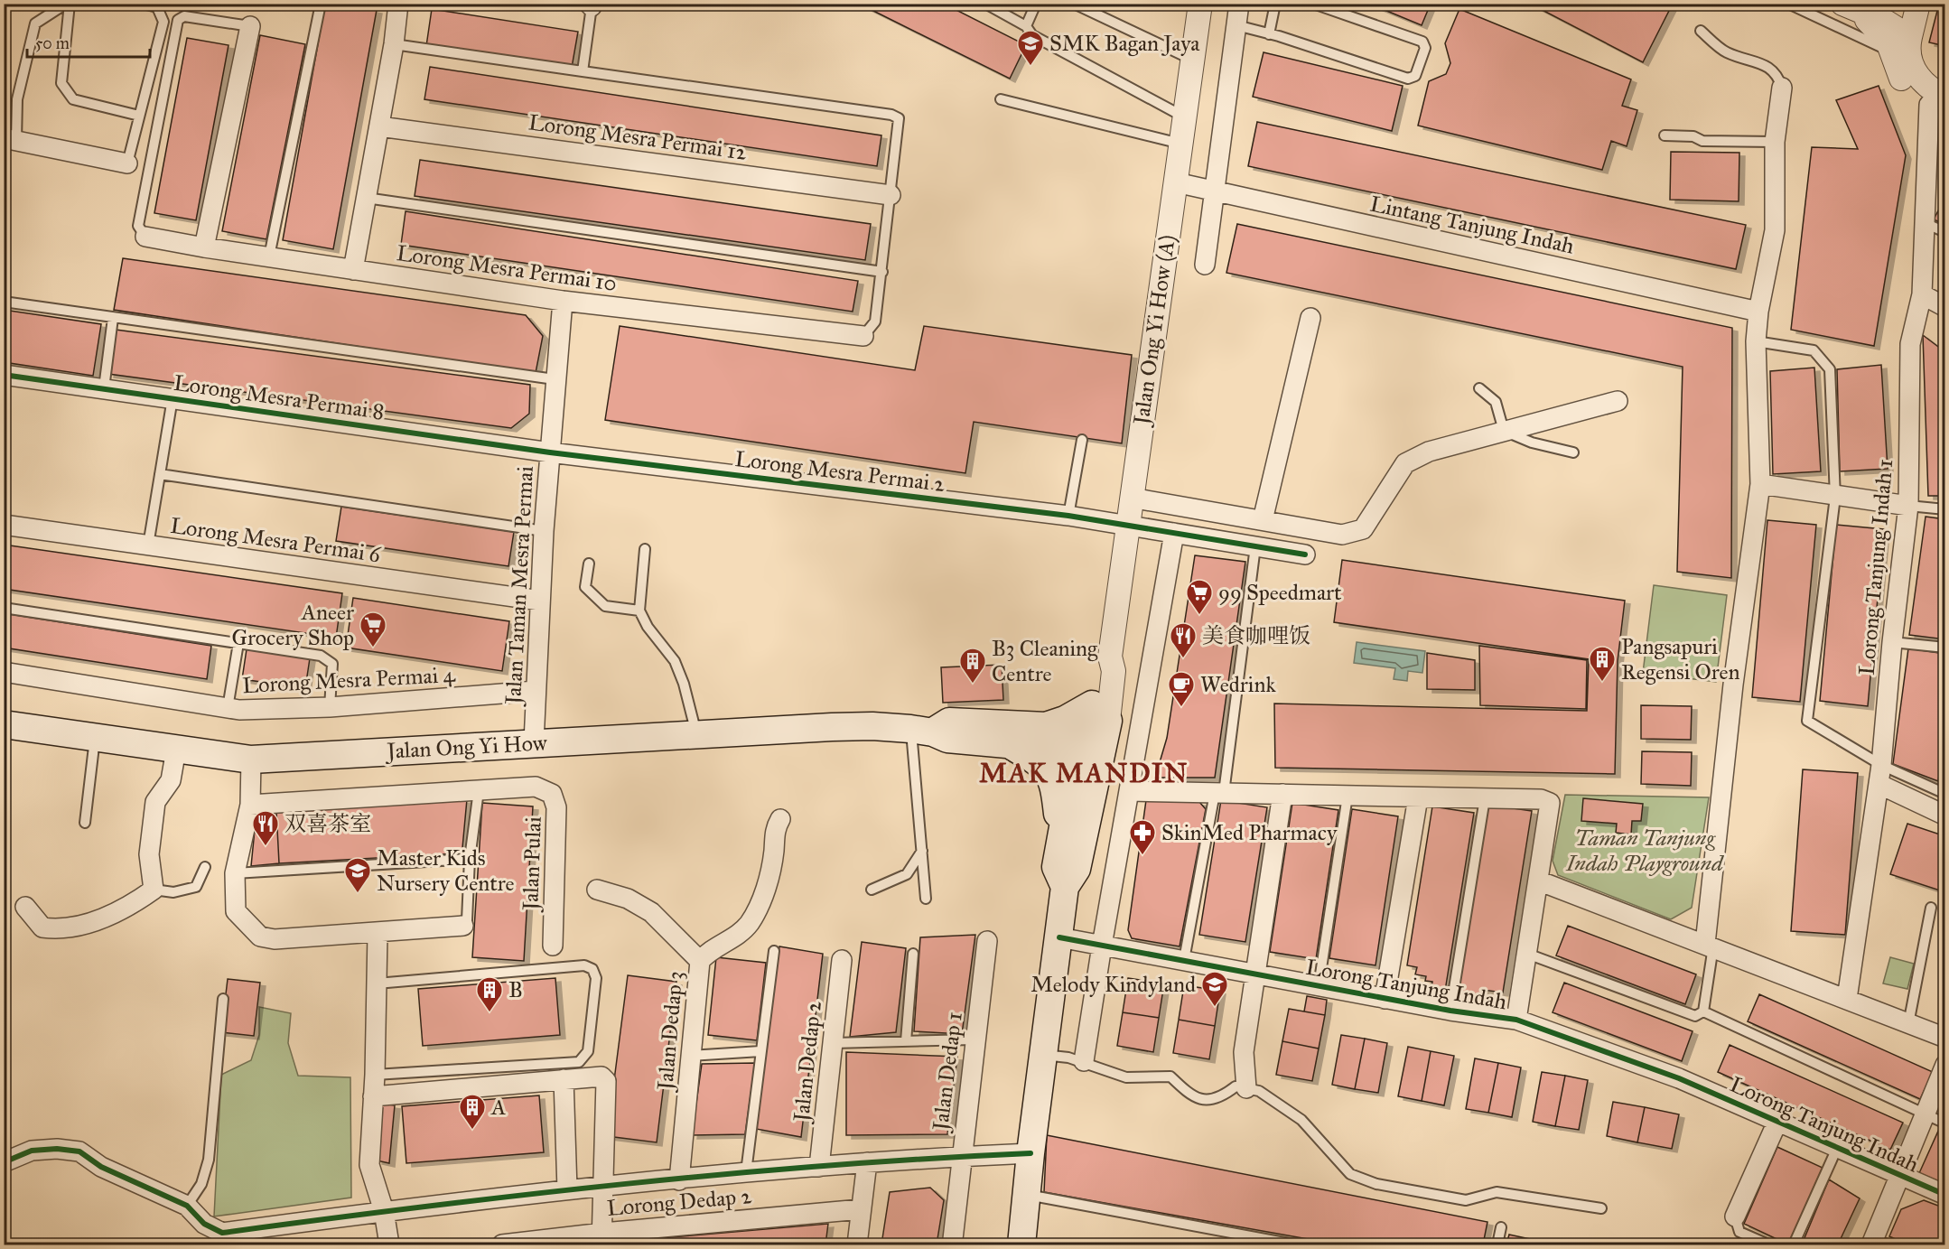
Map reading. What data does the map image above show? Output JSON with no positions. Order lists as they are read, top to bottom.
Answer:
{
  "streets": {
    "main road": ["Jalan Ong Yi How"],
    "street": [
      "Lorong Mesra Permai 12",
      "Lintang Tanjung Indah",
      "Lorong Mesra Permai 10",
      "Jalan Ong Yi How (A)",
      "Lorong Mesra Permai 8",
      "Lorong Mesra Permai 2",
      "Lorong Mesra Permai 6",
      "Lorong Tanjung Indah 1",
      "Jalan Taman Mesra Permai",
      "Lorong Mesra Permai 4",
      "Jalan Pulai",
      "Lorong Tanjung Indah",
      "Jalan Dedap 3",
      "Jalan Dedap 2",
      "Jalan Dedap 1",
      "Lorong Dedap 2"
    ]
  },
  "crossings": [
    ["Lintang Tanjung Indah", "Jalan Ong Yi How (A)"],
    ["Lorong Mesra Permai 10", "Jalan Taman Mesra Permai"],
    ["Jalan Ong Yi How (A)", "Lorong Mesra Permai 2"],
    ["Lorong Mesra Permai 8", "Lorong Mesra Permai 2"],
    ["Lorong Mesra Permai 8", "Jalan Taman Mesra Permai"],
    ["Lorong Mesra Permai 2", "Jalan Taman Mesra Permai"],
    ["Lorong Mesra Permai 6", "Jalan Taman Mesra Permai"],
    ["Jalan Taman Mesra Permai", "Lorong Mesra Permai 4"],
    ["Jalan Taman Mesra Permai", "Jalan Ong Yi How"]
  ],
  "districts": ["MAK MANDIN"],
  "parks": ["Taman Tanjung Indah Playground"],
  "places": {
    "school or university": ["SMK Bagan Jaya", "Master Kids Nursery Centre", "Melody Kindyland"],
    "supermarket": ["99 Speedmart", "Aneer Grocery Shop"],
    "restaurant": ["美食咖哩饭", "双喜茶室"],
    "building": [
      "Pangsapuri Regensi Oren",
      "B3 Cleaning Centre",
      "B",
      "A"
    ],
    "cafe": ["Wedrink"],
    "pharmacy": ["SkinMed Pharmacy"]
  },
  "scale_bar": "50 m"
}
